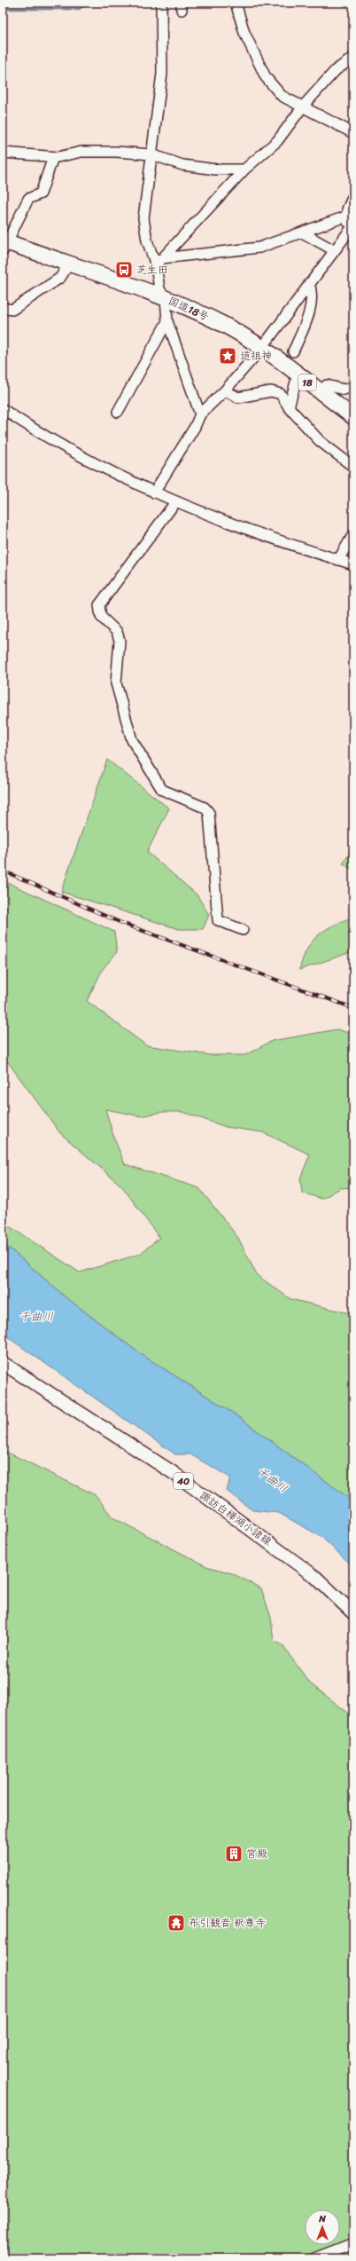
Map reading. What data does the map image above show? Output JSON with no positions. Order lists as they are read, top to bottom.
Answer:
{
  "streets": {
    "highway": ["国道18号", "18"],
    "main road": ["40", "諏訪白樺湖小諸線"]
  },
  "water": ["千曲川"],
  "places": {
    "bus stop": ["芝生田"],
    "place": ["道祖神"],
    "building": ["宮殿"],
    "temple": ["布引観音 釈尊寺"]
  },
  "north": "top"
}
